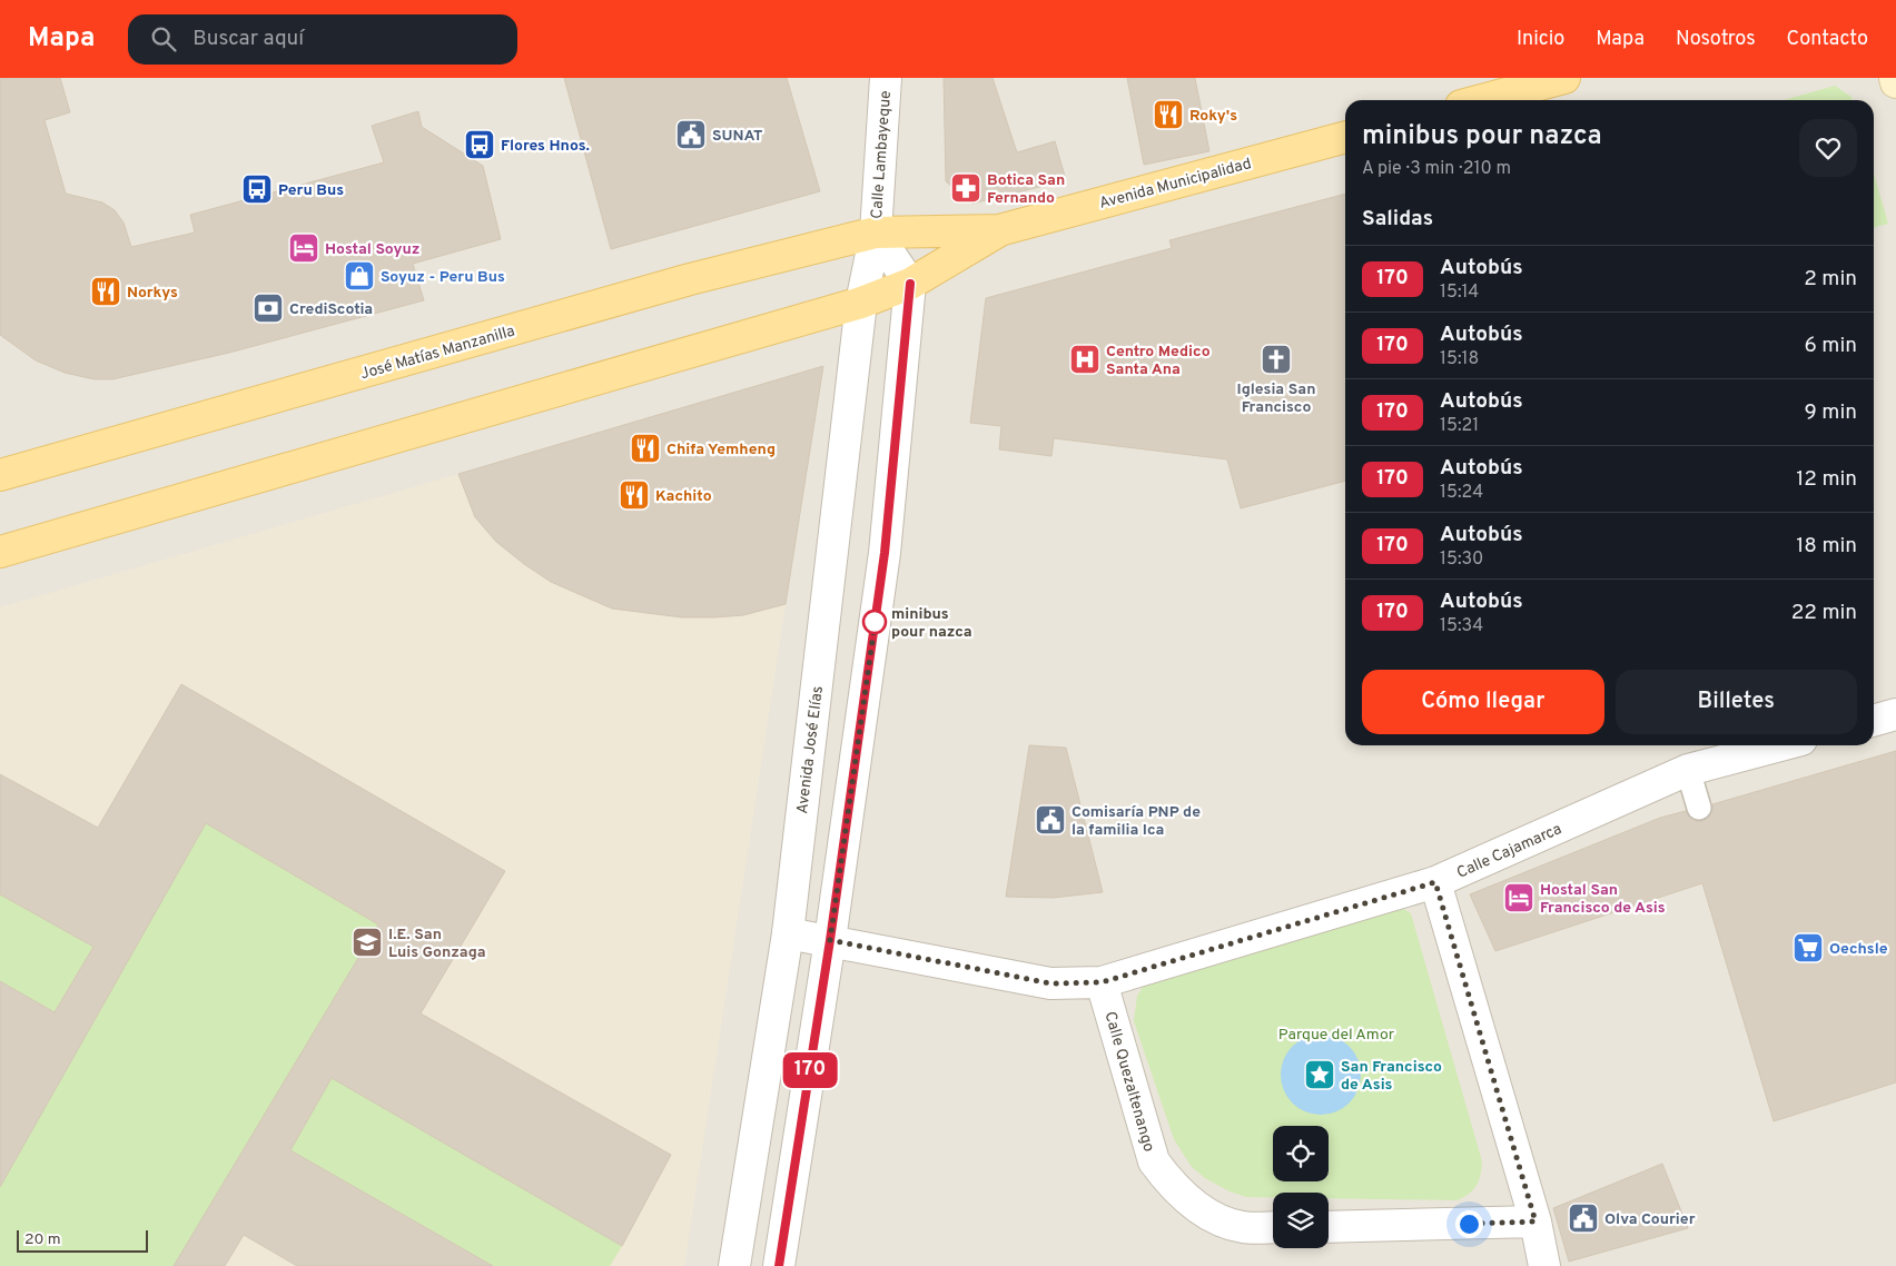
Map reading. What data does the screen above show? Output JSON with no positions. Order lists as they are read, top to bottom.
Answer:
{
  "streets": {
    "main road": ["Avenida Municipalidad", "José Matías Manzanilla"],
    "street": [
      "Calle Lambayeque",
      "Avenida José Elías",
      "Calle Cajamarca",
      "Calle Quezaltenango"
    ]
  },
  "crossings": [
    ["Calle Lambayeque", "Avenida Municipalidad"],
    ["Calle Lambayeque", "José Matías Manzanilla"],
    ["Calle Lambayeque", "Avenida José Elías"],
    ["Avenida Municipalidad", "José Matías Manzanilla"],
    ["Avenida Municipalidad", "Avenida José Elías"],
    ["José Matías Manzanilla", "Avenida José Elías"],
    ["Avenida José Elías", "Calle Cajamarca"],
    ["Calle Cajamarca", "Calle Quezaltenango"]
  ],
  "parks": ["Parque del Amor"],
  "places": {
    "restaurant": [
      "Roky's",
      "Norkys",
      "Chifa Yemheng",
      "Kachito"
    ],
    "public building": ["SUNAT", "Comisaría PNP de la familia Ica", "Olva Courier"],
    "bus stop": ["Flores Hnos.", "Peru Bus"],
    "pharmacy": ["Botica San Fernando"],
    "hotel": ["Hostal Soyuz", "Hostal San Francisco de Asis"],
    "shop": ["Soyuz - Peru Bus"],
    "bank": ["CrediScotia"],
    "hospital": ["Centro Medico Santa Ana"],
    "church": ["Iglesia San Francisco"],
    "other": ["minibus pour nazca"],
    "school or university": ["I.E. San Luis Gonzaga"],
    "supermarket": ["Oechsle"],
    "place": ["San Francisco de Asis"]
  },
  "lines": ["bus line 170"],
  "scale_bar": "20 m",
  "page": {
    "header": "Mapa",
    "search": "Buscar aquí",
    "nav": [
      "Inicio",
      "Mapa",
      "Nosotros",
      "Contacto"
    ],
    "on_map": "170",
    "heading": [
      ["minibus pour nazca", "A pie · 3 min · 210 m"],
      "Salidas"
    ],
    "list": [
      {
        "mark": "170",
        "name": "Autobús",
        "note": "15:14",
        "value": "2 min"
      },
      {
        "mark": "170",
        "name": "Autobús",
        "note": "15:18",
        "value": "6 min"
      },
      {
        "mark": "170",
        "name": "Autobús",
        "note": "15:21",
        "value": "9 min"
      },
      {
        "mark": "170",
        "name": "Autobús",
        "note": "15:24",
        "value": "12 min"
      },
      {
        "mark": "170",
        "name": "Autobús",
        "note": "15:30",
        "value": "18 min"
      },
      {
        "mark": "170",
        "name": "Autobús",
        "note": "15:34",
        "value": "22 min"
      }
    ],
    "buttons": ["Cómo llegar", "Billetes"],
    "scale": "20 m"
  }
}
